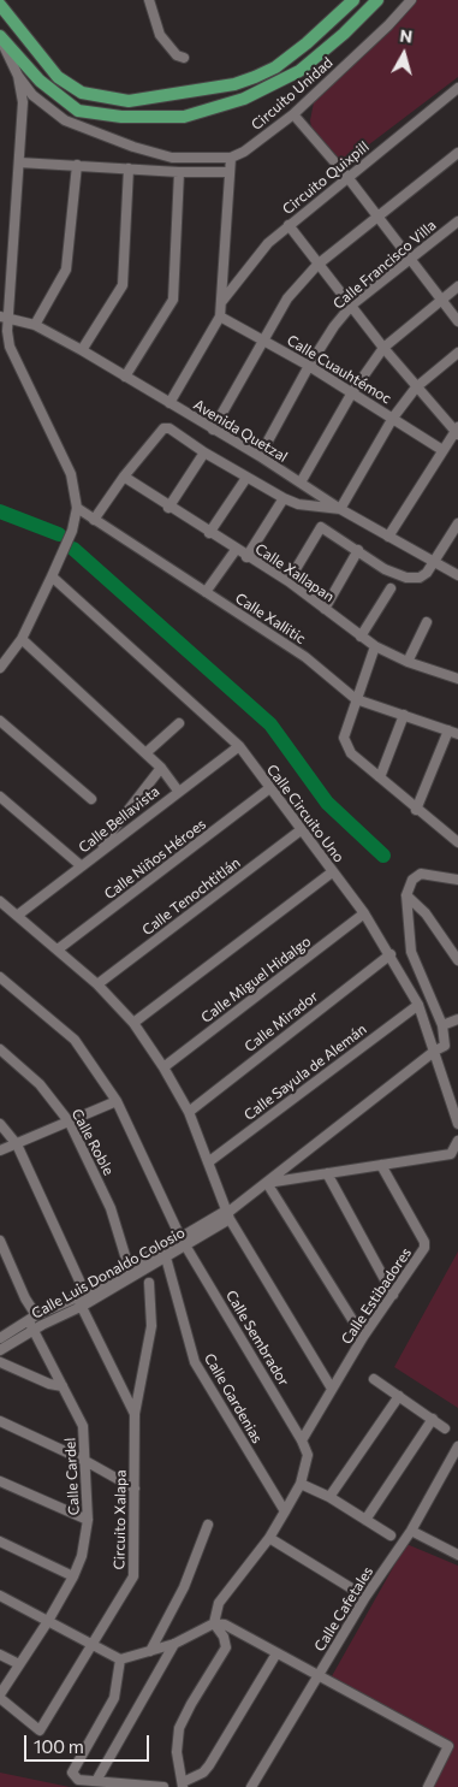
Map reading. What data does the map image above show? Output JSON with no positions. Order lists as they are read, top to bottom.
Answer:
{
  "streets": {
    "street": [
      "Circuito Unidad",
      "Circuito Quixpill",
      "Calle Francisco Villa",
      "Calle Cuauhtémoc",
      "Avenida Quetzal",
      "Calle Xallapan",
      "Calle Xallitic",
      "Calle Circuito Uno",
      "Calle Bellavista",
      "Calle Niños Héroes",
      "Calle Tenochtitlán",
      "Calle Miguel Hidalgo",
      "Calle Mirador",
      "Calle Sayula de Alemán",
      "Calle Roble",
      "Calle Luis Donaldo Colosio",
      "Calle Estibadores",
      "Calle Sembrador",
      "Calle Gardenias",
      "Calle Cardel",
      "Circuito Xalapa",
      "Calle Cafetales"
    ]
  },
  "crossings": [
    ["Calle Francisco Villa", "Calle Cuauhtémoc"],
    ["Calle Francisco Villa", "Avenida Quetzal"],
    ["Calle Circuito Uno", "Calle Bellavista"],
    ["Calle Circuito Uno", "Calle Niños Héroes"],
    ["Calle Circuito Uno", "Calle Tenochtitlán"],
    ["Calle Circuito Uno", "Calle Miguel Hidalgo"],
    ["Calle Circuito Uno", "Calle Mirador"],
    ["Calle Circuito Uno", "Calle Sayula de Alemán"],
    ["Calle Circuito Uno", "Calle Luis Donaldo Colosio"],
    ["Calle Roble", "Calle Luis Donaldo Colosio"],
    ["Calle Luis Donaldo Colosio", "Calle Sembrador"],
    ["Calle Luis Donaldo Colosio", "Calle Gardenias"],
    ["Calle Luis Donaldo Colosio", "Calle Cardel"],
    ["Calle Luis Donaldo Colosio", "Circuito Xalapa"],
    ["Calle Estibadores", "Calle Sembrador"],
    ["Calle Cardel", "Circuito Xalapa"]
  ],
  "scale_bar": "100 m",
  "north": "top"
}
